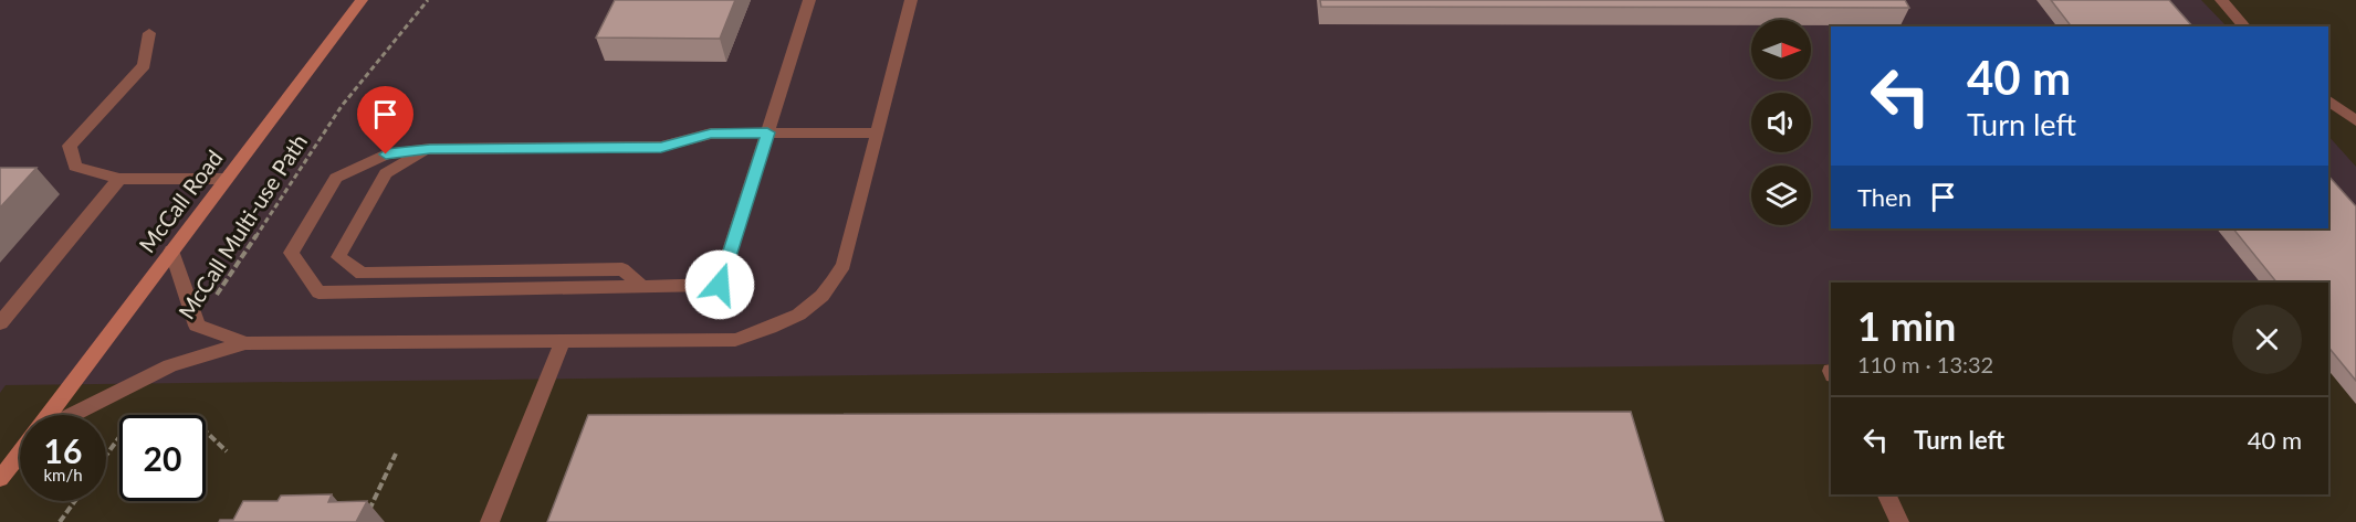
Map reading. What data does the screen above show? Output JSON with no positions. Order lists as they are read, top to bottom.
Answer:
{
  "streets": {
    "main road": ["McCall Road"],
    "path": ["McCall Multi-use Path"]
  },
  "north": "right",
  "page": {
    "turn": ["40 m", "Turn left"],
    "then": "Then",
    "heading": ["1 min", "110 m · 13:32"],
    "list": [
      {
        "name": "Turn left",
        "value": "40 m"
      }
    ],
    "speed": "16 km/h",
    "limit": "20"
  }
}
